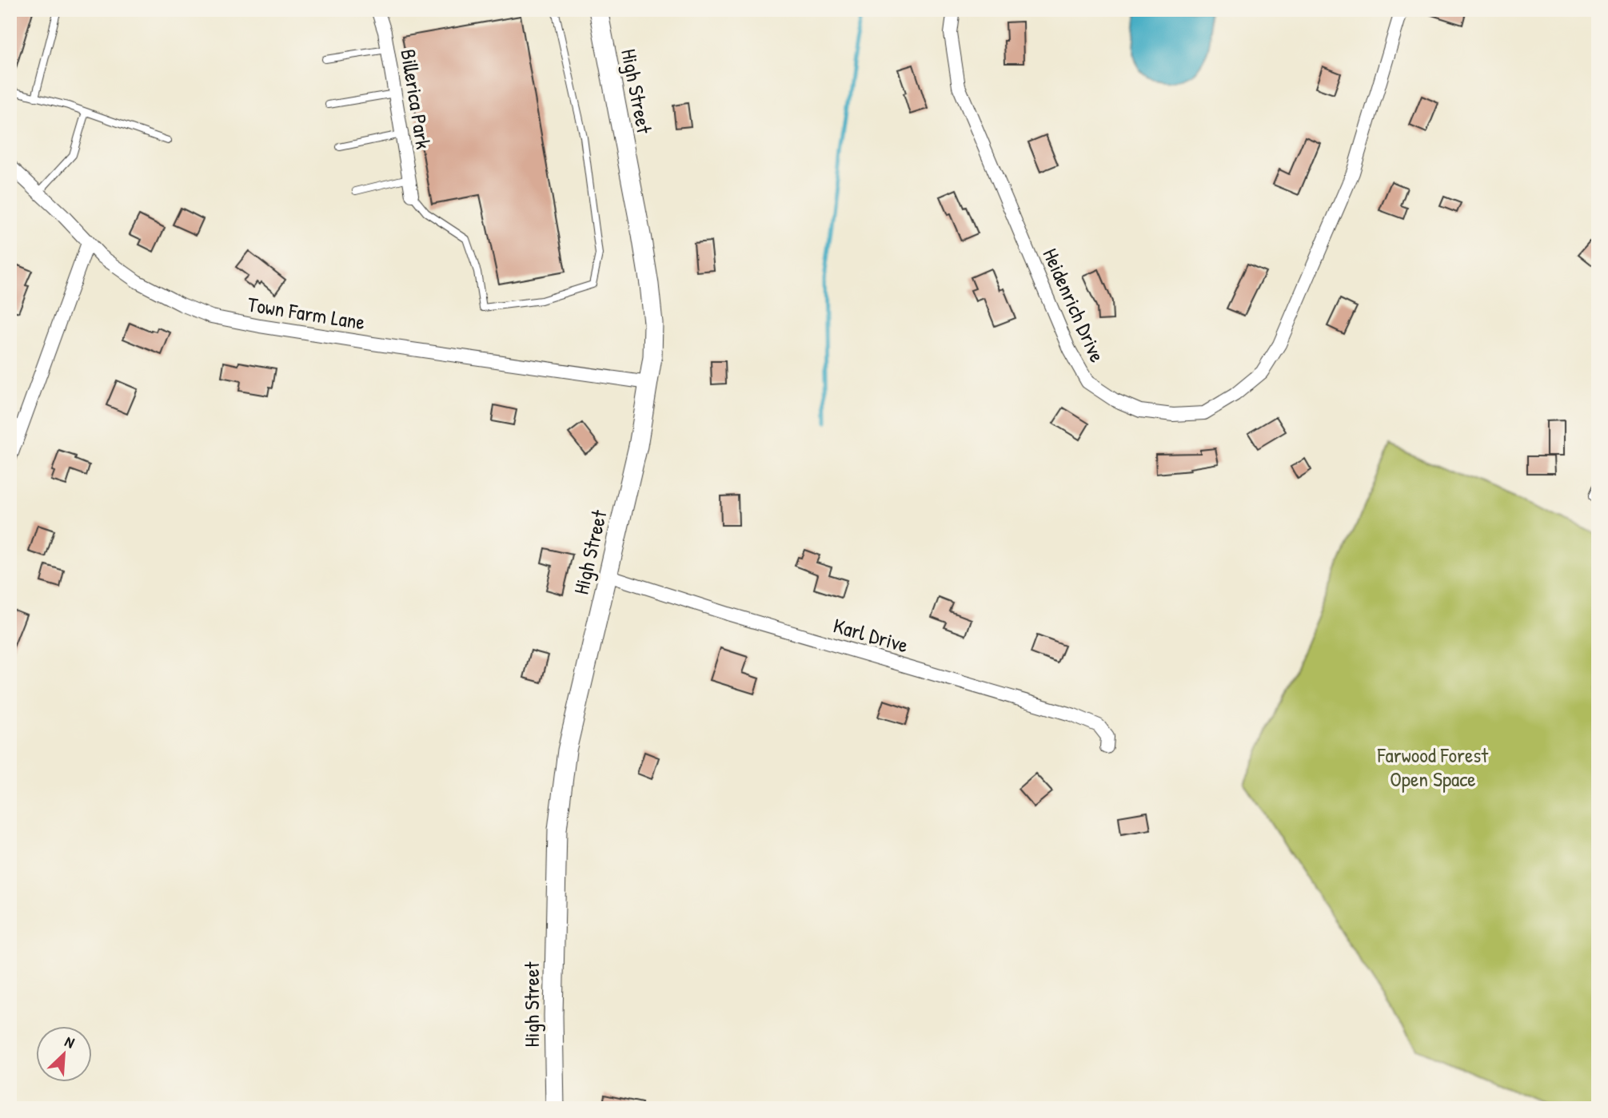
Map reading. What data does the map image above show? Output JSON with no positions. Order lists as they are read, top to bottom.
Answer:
{
  "streets": {
    "main road": ["High Street"],
    "street": [
      "Billerica Park",
      "Heidenrich Drive",
      "Town Farm Lane",
      "Karl Drive"
    ]
  },
  "crossings": [
    ["High Street", "Town Farm Lane"],
    ["High Street", "Karl Drive"]
  ],
  "parks": ["Farwood Forest Open Space"],
  "north": "top right"
}
